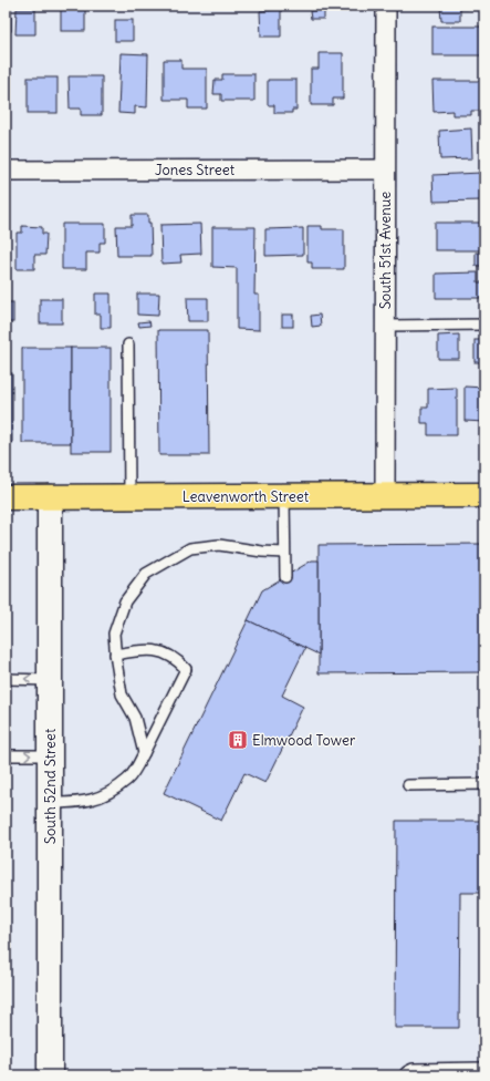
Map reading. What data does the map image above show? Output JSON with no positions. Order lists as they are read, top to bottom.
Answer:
{
  "streets": {
    "main road": ["Leavenworth Street"],
    "street": ["Jones Street", "South 51st Avenue", "South 52nd Street"]
  },
  "crossings": [
    ["Jones Street", "South 51st Avenue"],
    ["South 51st Avenue", "Leavenworth Street"],
    ["Leavenworth Street", "South 52nd Street"]
  ],
  "places": {
    "building": ["Elmwood Tower"]
  }
}
